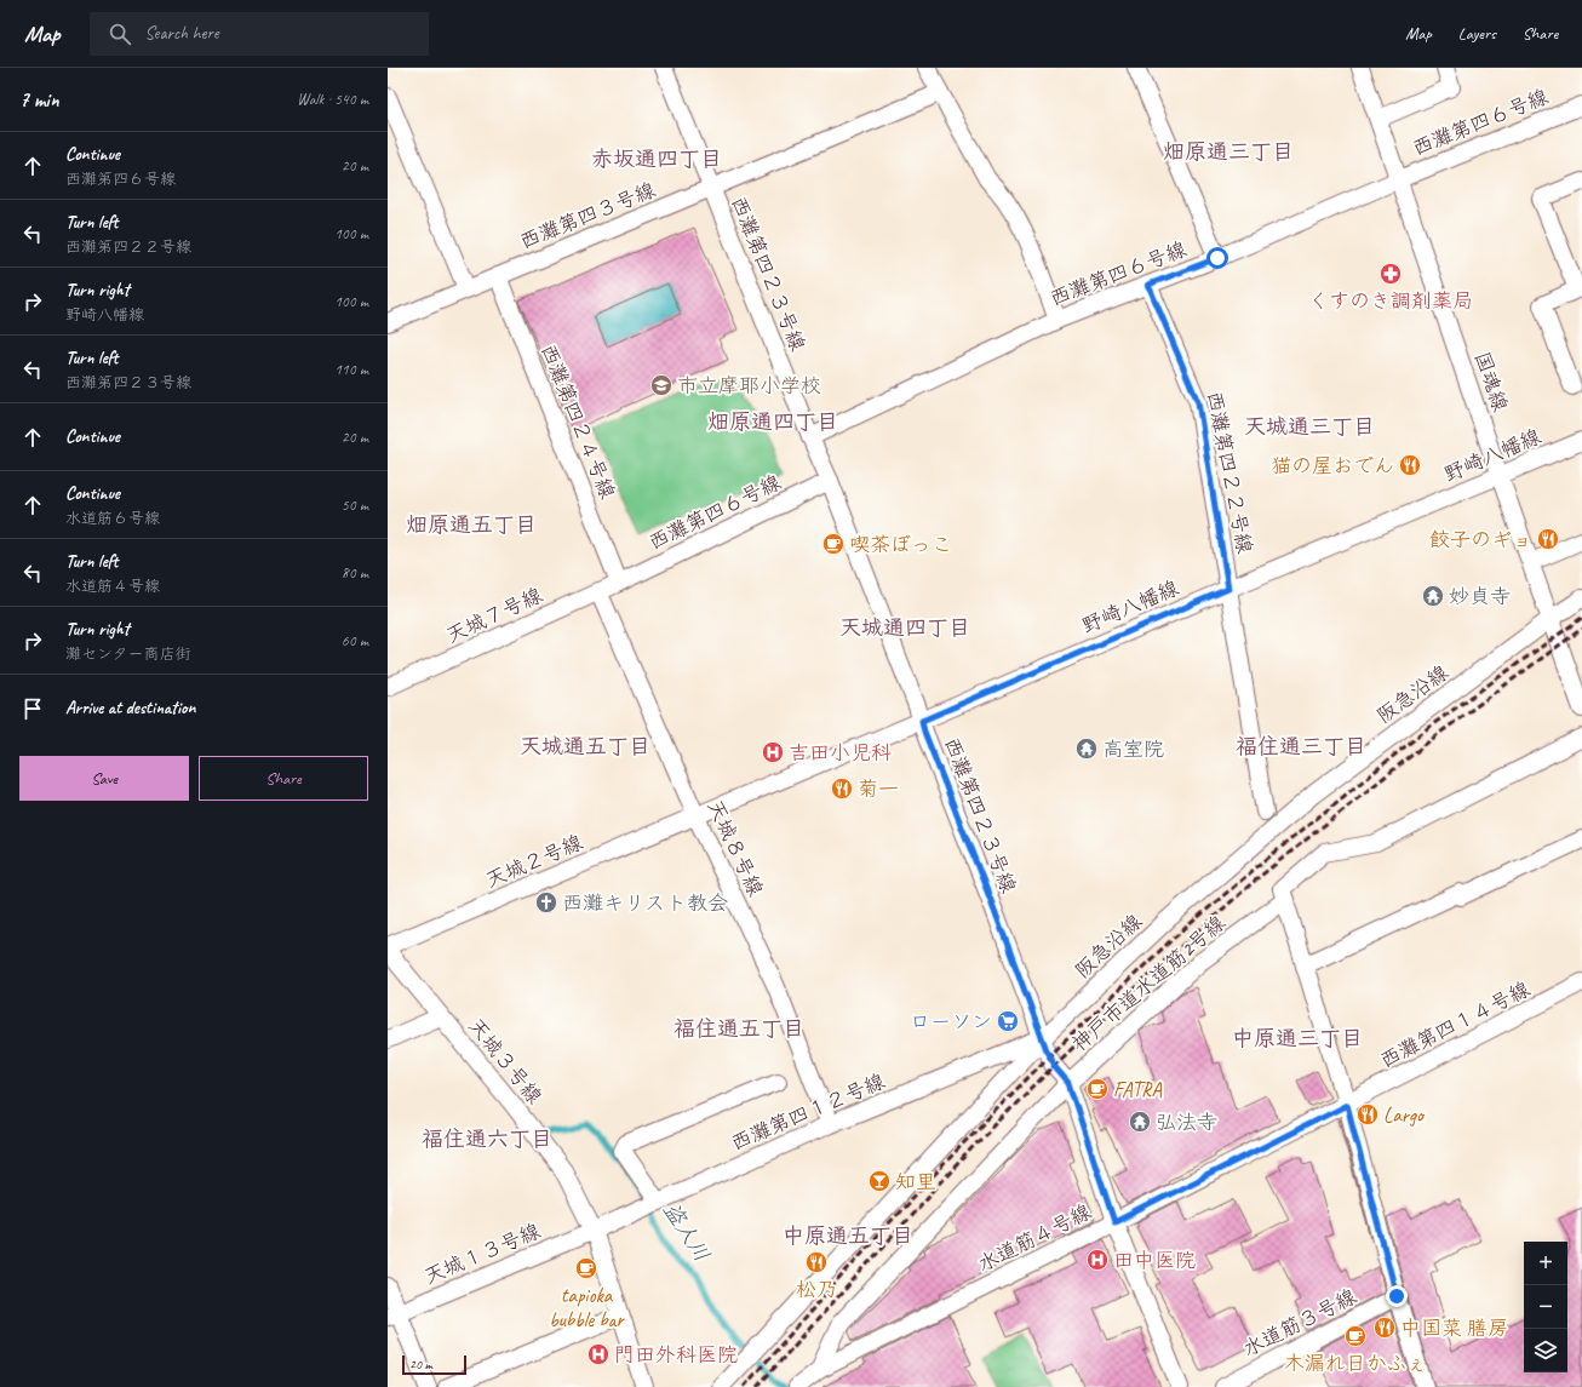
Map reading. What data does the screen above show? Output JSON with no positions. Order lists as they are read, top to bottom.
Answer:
{
  "streets": {
    "street": [
      "西灘第四６号線",
      "西灘第四３号線",
      "西灘第四２３号線",
      "国魂線",
      "西灘第四２４号線",
      "野崎八幡線",
      "西灘第四２２号線",
      "天城７号線",
      "阪急沿線",
      "天城８号線",
      "天城２号線",
      "神戸市道水道筋2号線",
      "西灘第四１４号線",
      "天城３号線",
      "西灘第四１２号線",
      "水道筋４号線",
      "天城１３号線",
      "水道筋３号線"
    ]
  },
  "crossings": [
    ["西灘第四６号線", "西灘第四２３号線"],
    ["西灘第四６号線", "国魂線"],
    ["西灘第四６号線", "西灘第四２４号線"],
    ["西灘第四６号線", "西灘第四２２号線"],
    ["西灘第四６号線", "天城７号線"],
    ["西灘第四３号線", "西灘第四２３号線"],
    ["西灘第四３号線", "西灘第四２４号線"],
    ["西灘第四２３号線", "野崎八幡線"],
    ["西灘第四２３号線", "阪急沿線"],
    ["西灘第四２３号線", "神戸市道水道筋2号線"],
    ["西灘第四２３号線", "西灘第四１２号線"],
    ["国魂線", "野崎八幡線"],
    ["国魂線", "阪急沿線"],
    ["西灘第四２４号線", "天城７号線"],
    ["野崎八幡線", "西灘第四２２号線"],
    ["野崎八幡線", "天城８号線"],
    ["野崎八幡線", "天城２号線"],
    ["天城７号線", "天城８号線"],
    ["阪急沿線", "西灘第四１２号線"],
    ["天城８号線", "天城２号線"],
    ["天城８号線", "西灘第四１２号線"],
    ["神戸市道水道筋2号線", "水道筋４号線"],
    ["西灘第四１４号線", "水道筋４号線"],
    ["天城３号線", "西灘第四１２号線"],
    ["天城３号線", "天城１３号線"],
    ["西灘第四１２号線", "天城１３号線"]
  ],
  "districts": [
    "畑原通三丁目",
    "赤坂通四丁目",
    "畑原通四丁目",
    "天城通三丁目",
    "畑原通五丁目",
    "天城通四丁目",
    "天城通五丁目",
    "福住通三丁目",
    "福住通五丁目",
    "中原通三丁目",
    "福住通六丁目",
    "中原通五丁目"
  ],
  "water": ["盗人川"],
  "places": {
    "pharmacy": ["くすのき調剤薬局"],
    "school or university": ["市立摩耶小学校"],
    "restaurant": [
      "猫の屋おでん",
      "餃子のギョ",
      "菊一",
      "Largo",
      "松乃",
      "中国菜 膳房"
    ],
    "cafe": [
      "喫茶ぼっこ",
      "FATRA",
      "tapioka bubble bar",
      "木漏れ日かふぇ"
    ],
    "temple": ["妙貞寺", "高室院", "弘法寺"],
    "hospital": ["吉田小児科", "田中医院", "門田外科医院"],
    "church": ["西灘キリスト教会"],
    "supermarket": ["ローソン"],
    "bar": ["知里"]
  },
  "scale_bar": "20 m",
  "page": {
    "header": "Map",
    "search": "Search here",
    "nav": ["Map", "Layers", "Share"],
    "heading": ["7 min", "Walk · 540 m"],
    "list": [
      ["Continue", "西灘第四６号線", "20 m"],
      ["Turn left", "西灘第四２２号線", "100 m"],
      ["Turn right", "野崎八幡線", "100 m"],
      ["Turn left", "西灘第四２３号線", "110 m"],
      ["Continue", "20 m"],
      ["Continue", "水道筋６号線", "50 m"],
      ["Turn left", "水道筋４号線", "80 m"],
      ["Turn right", "灘センター商店街", "60 m"],
      "Arrive at destination"
    ],
    "buttons": ["Save", "Share"],
    "map_buttons": ["+", "−"],
    "scale": "20 m"
  }
}
